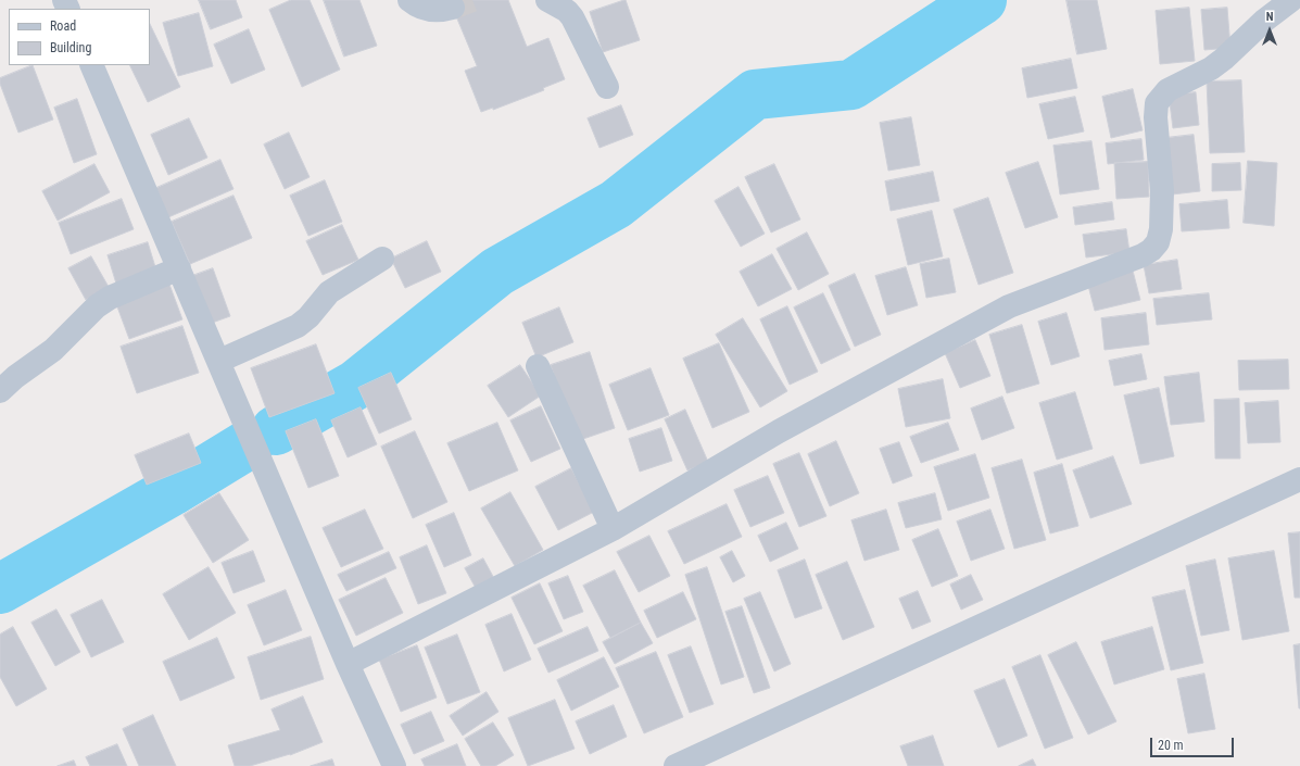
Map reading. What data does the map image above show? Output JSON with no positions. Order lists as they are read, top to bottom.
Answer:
{
  "legend": ["Road", "Building"],
  "scale_bar": "20 m",
  "north": "top"
}
